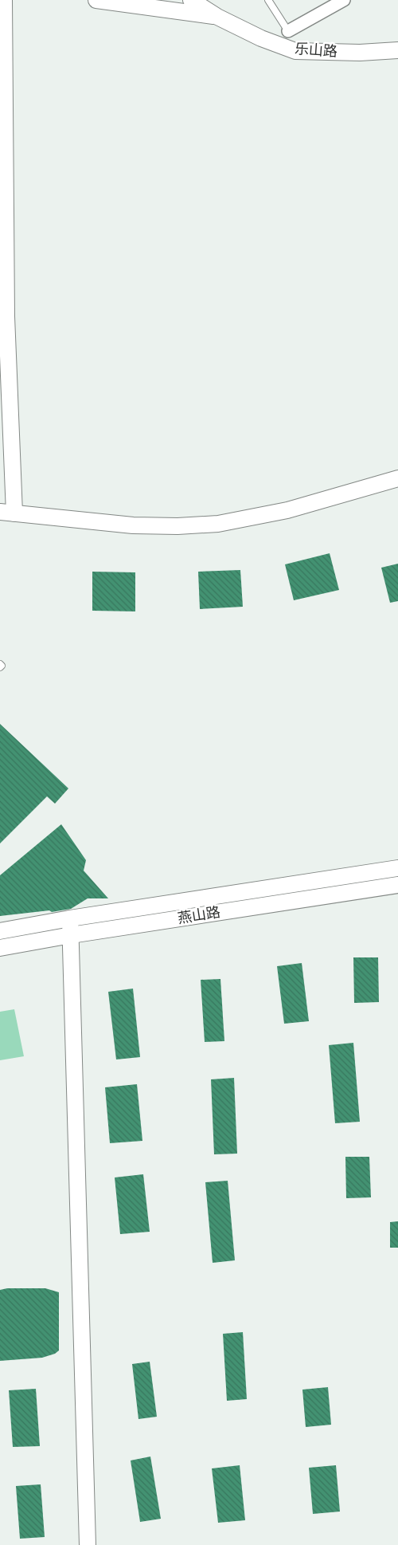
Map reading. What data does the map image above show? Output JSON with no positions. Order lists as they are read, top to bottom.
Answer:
{
  "streets": {
    "street": ["乐山路", "燕山路"]
  }
}
